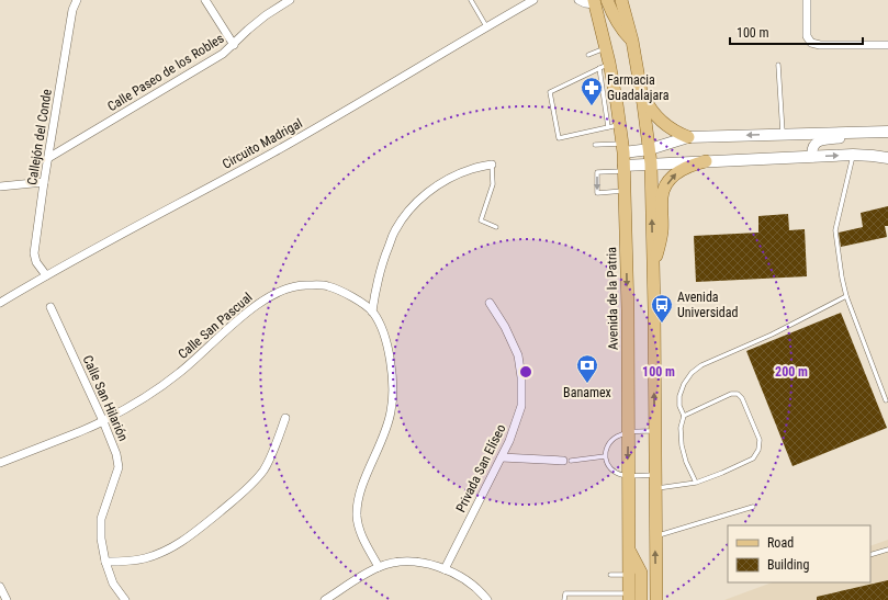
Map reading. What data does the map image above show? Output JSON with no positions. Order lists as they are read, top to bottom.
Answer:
{
  "streets": {
    "main road": ["Avenida de la Patria"],
    "street": [
      "Calle Paseo de los Robles",
      "Callejón del Conde",
      "Circuito Madrigal",
      "Calle San Pascual",
      "Calle San Hilarión",
      "Privada San Elíseo"
    ]
  },
  "crossings": [
    ["Calle Paseo de los Robles", "Callejón del Conde"],
    ["Callejón del Conde", "Circuito Madrigal"],
    ["Calle San Pascual", "Calle San Hilarión"]
  ],
  "places": {
    "pharmacy": ["Farmacia Guadalajara"],
    "bus stop": ["Avenida Universidad"],
    "bank": ["Banamex"]
  },
  "legend": ["Road", "Building"],
  "scale_bar": "100 m",
  "rings": ["100 m", "200 m"]
}
